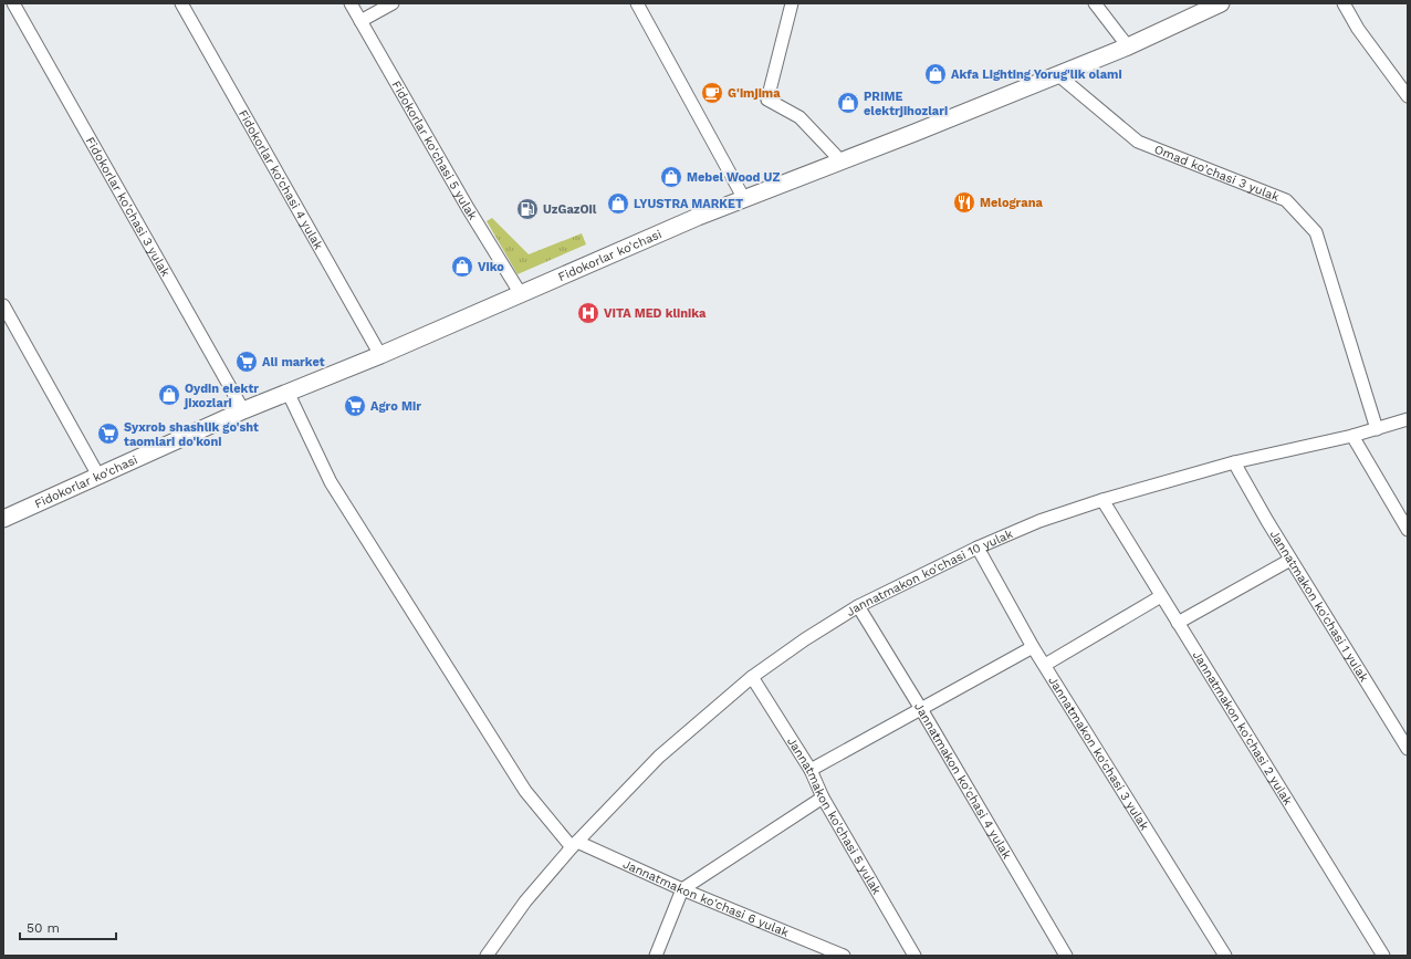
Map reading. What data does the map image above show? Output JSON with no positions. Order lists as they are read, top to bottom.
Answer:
{
  "streets": {
    "main road": ["Fidokorlar ko'chasi"],
    "street": [
      "Fidokorlar ko'chasi 5 yulak",
      "Omad ko'chasi 3 yulak",
      "Fidokorlar ko'chasi 4 yulak",
      "Fidokorlar ko'chasi 3 yulak",
      "Jannatmakon ko'chasi 10 yulak",
      "Jannatmakon ko'chasi 1 yulak",
      "Jannatmakon ko'chasi 2 yulak",
      "Jannatmakon ko'chasi 3 yulak",
      "Jannatmakon ko'chasi 4 yulak",
      "Jannatmakon ko'chasi 5 yulak",
      "Jannatmakon ko'chasi 6 yulak"
    ]
  },
  "crossings": [
    ["Fidokorlar ko'chasi 5 yulak", "Fidokorlar ko'chasi"],
    ["Omad ko'chasi 3 yulak", "Fidokorlar ko'chasi"],
    ["Omad ko'chasi 3 yulak", "Jannatmakon ko'chasi 10 yulak"],
    ["Fidokorlar ko'chasi 4 yulak", "Fidokorlar ko'chasi"],
    ["Fidokorlar ko'chasi 3 yulak", "Fidokorlar ko'chasi"],
    ["Jannatmakon ko'chasi 10 yulak", "Jannatmakon ko'chasi 1 yulak"],
    ["Jannatmakon ko'chasi 10 yulak", "Jannatmakon ko'chasi 2 yulak"],
    ["Jannatmakon ko'chasi 10 yulak", "Jannatmakon ko'chasi 3 yulak"],
    ["Jannatmakon ko'chasi 10 yulak", "Jannatmakon ko'chasi 4 yulak"],
    ["Jannatmakon ko'chasi 10 yulak", "Jannatmakon ko'chasi 5 yulak"],
    ["Jannatmakon ko'chasi 10 yulak", "Jannatmakon ko'chasi 6 yulak"]
  ],
  "places": {
    "shop": [
      "Akfa Lighting Yorug'lik olami",
      "PRIME elektrjihozlari",
      "Mebel Wood UZ",
      "LYUSTRA MARKET",
      "Viko",
      "Oydin elektr jixozlari"
    ],
    "cafe": ["G'imjima"],
    "restaurant": ["Melograna"],
    "fuel station": ["UzGazOil"],
    "hospital": ["VITA MED klinika"],
    "supermarket": ["Ali market", "Agro Mir", "Syxrob shashlik go'sht taomlari do'koni"]
  },
  "scale_bar": "50 m"
}
